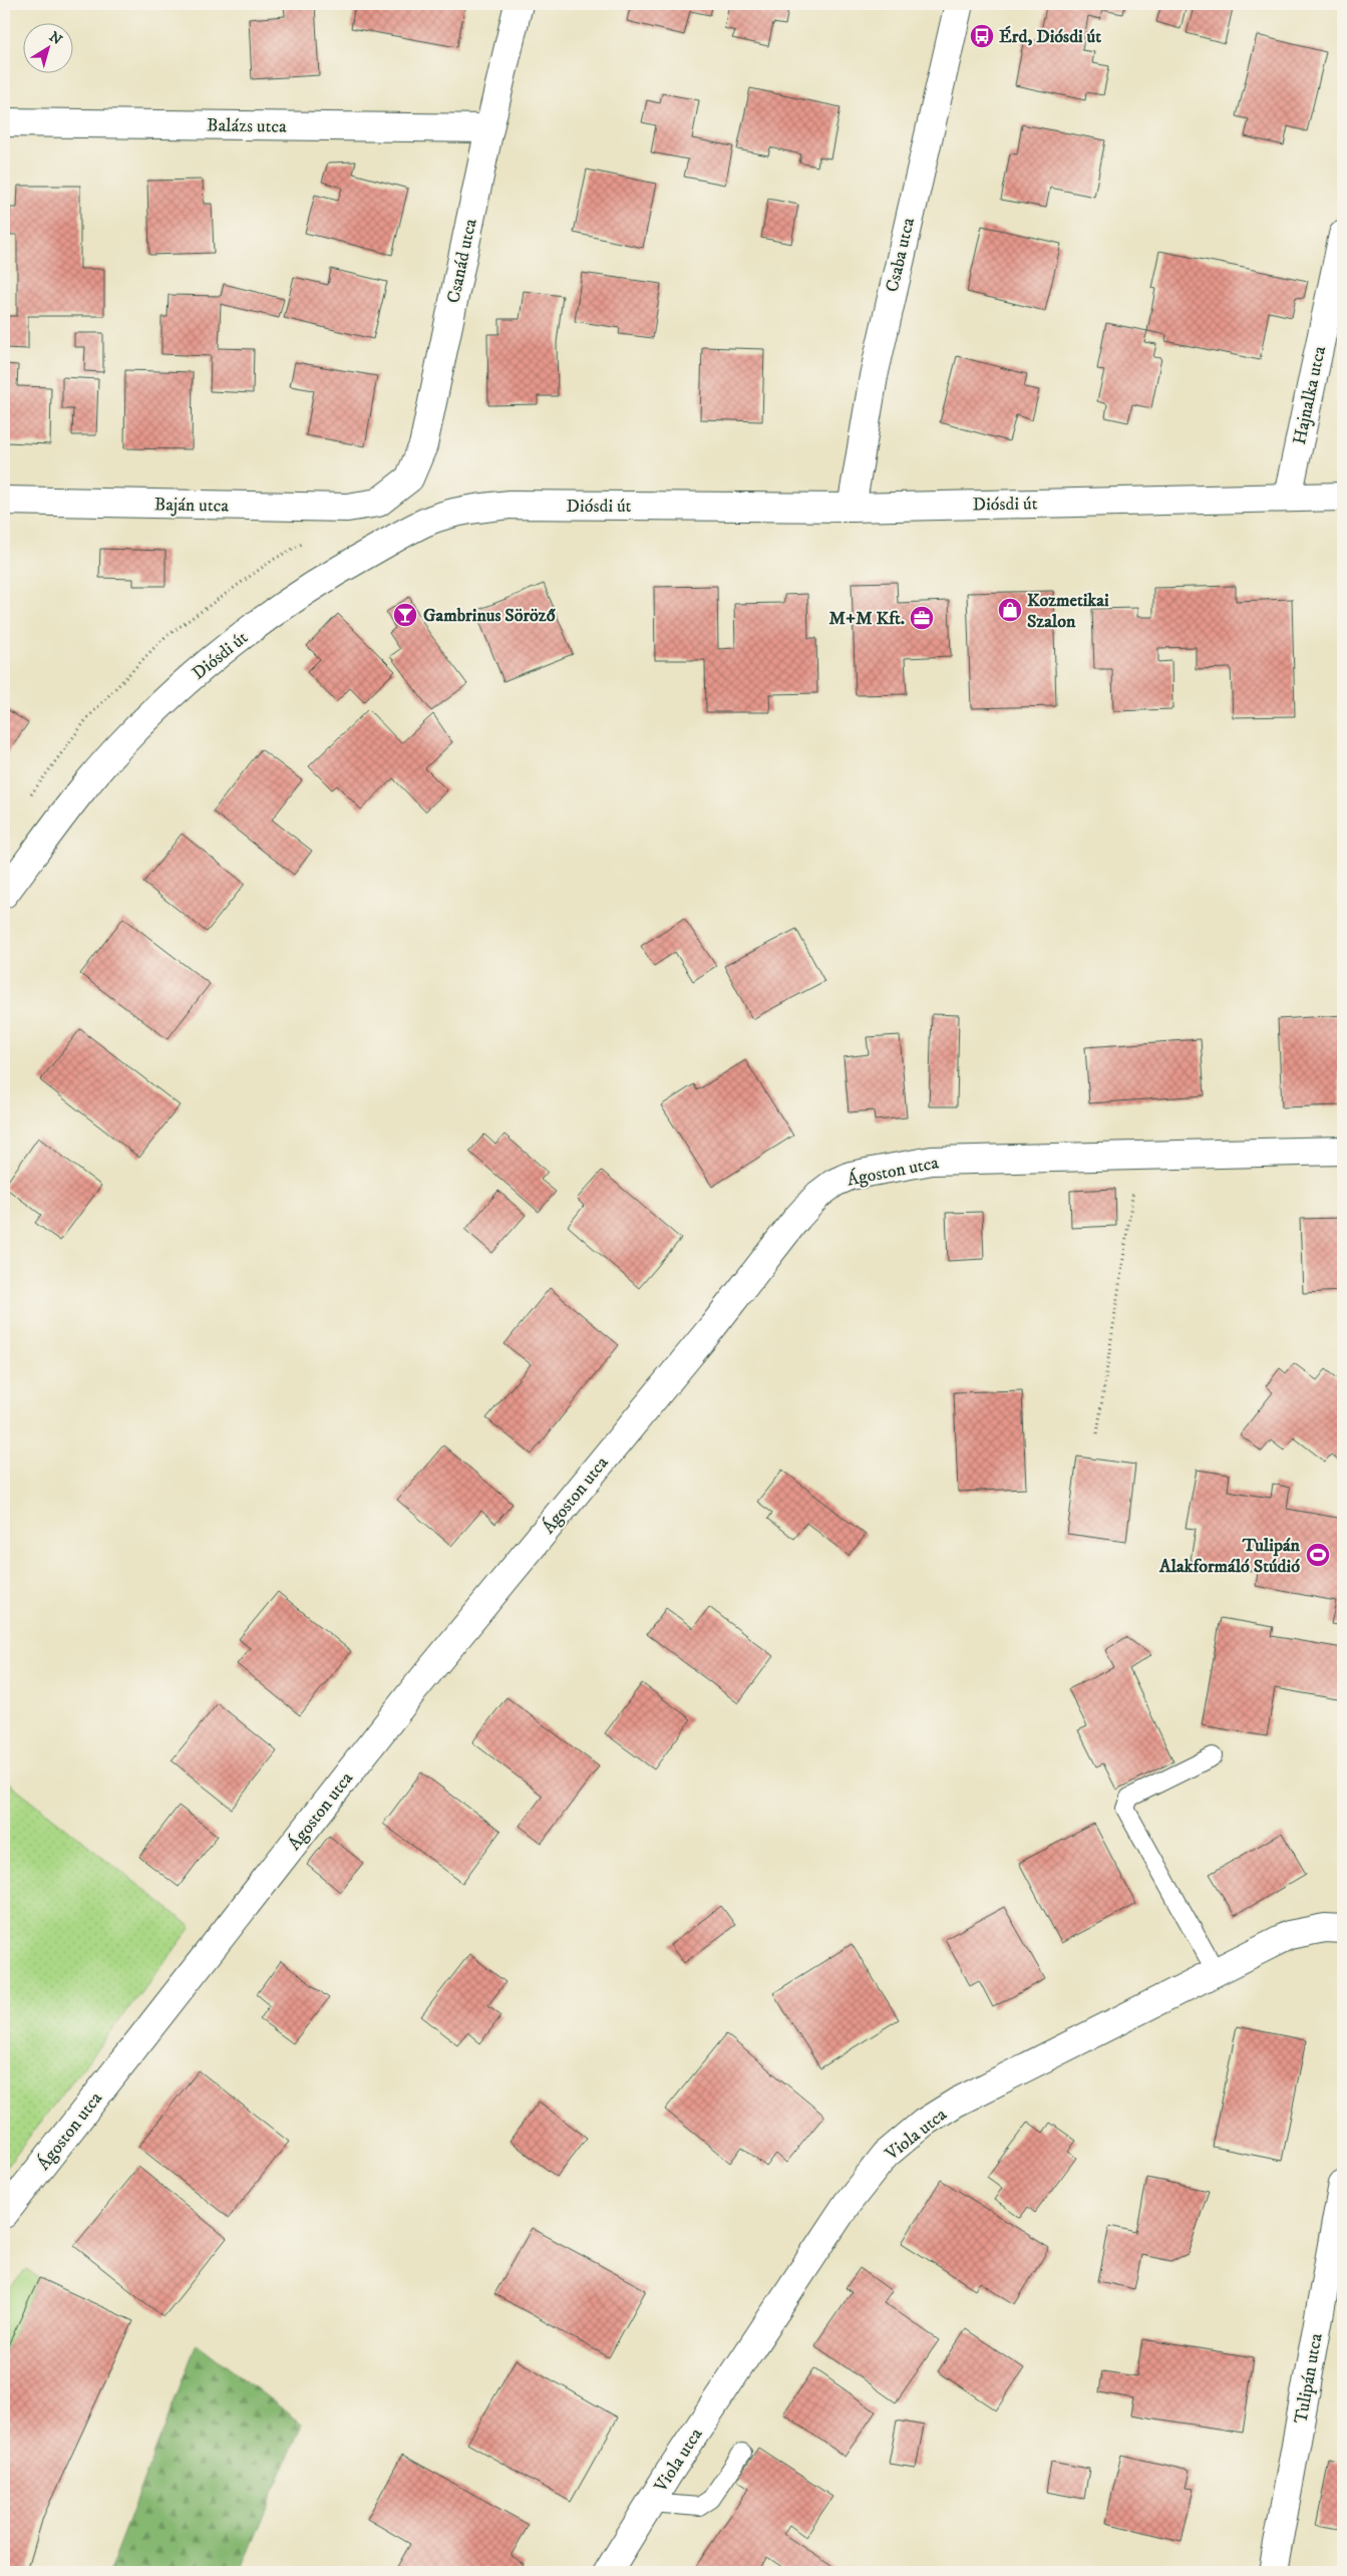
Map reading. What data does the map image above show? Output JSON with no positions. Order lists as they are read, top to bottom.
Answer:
{
  "streets": {
    "street": [
      "Balázs utca",
      "Csaba utca",
      "Csanád utca",
      "Hajnalka utca",
      "Diósdi út",
      "Baján utca",
      "Ágoston utca",
      "Viola utca",
      "Tulipán utca"
    ]
  },
  "crossings": [
    ["Balázs utca", "Csanád utca"],
    ["Csaba utca", "Diósdi út"],
    ["Csanád utca", "Baján utca"],
    ["Hajnalka utca", "Diósdi út"]
  ],
  "places": {
    "bus stop": ["Érd, Diósdi út"],
    "shop": ["Kozmetikai Szalon"],
    "bar": ["Gambrinus Söröző"],
    "office": ["M+M Kft."],
    "sports": ["Tulipán Alakformáló Stúdió"]
  },
  "north": "top right"
}
